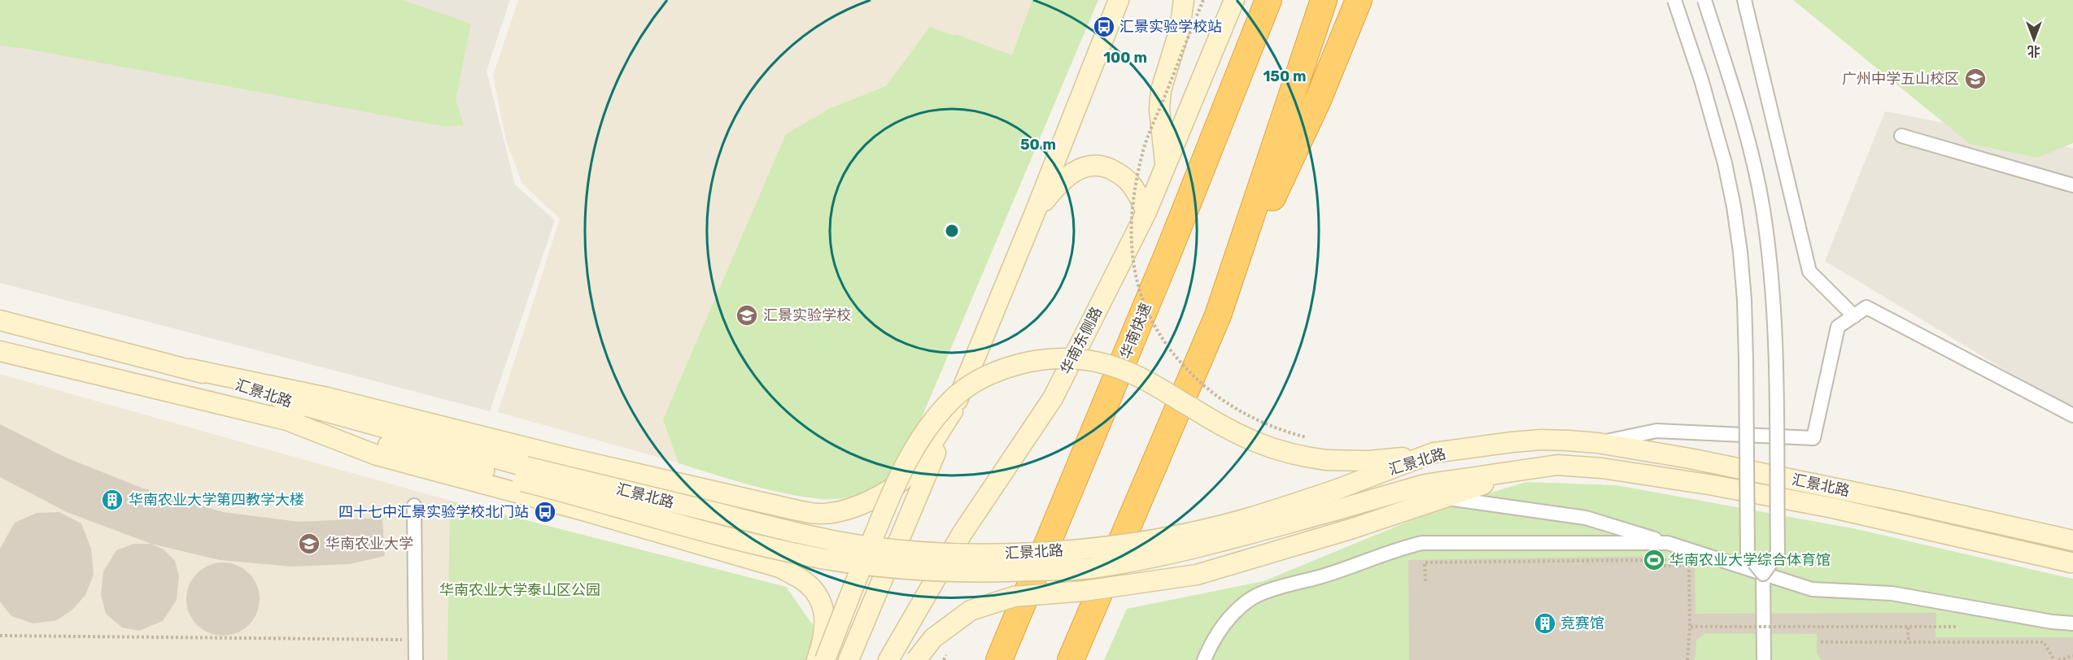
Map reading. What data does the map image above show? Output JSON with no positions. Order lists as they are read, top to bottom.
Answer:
{
  "streets": {
    "highway": ["华南快速"],
    "street": ["华南东侧路", "汇景北路"]
  },
  "parks": ["华南农业大学泰山区公园"],
  "places": {
    "bus stop": ["汇景实验学校站", "四十七中汇景实验学校北门站"],
    "school or university": ["广州中学五山校区", "汇景实验学校", "华南农业大学"],
    "building": ["华南农业大学第四教学大楼", "竞赛馆"],
    "sports": ["华南农业大学综合体育馆"]
  },
  "north": "bottom",
  "rings": ["100 m", "150 m", "50 m"]
}
